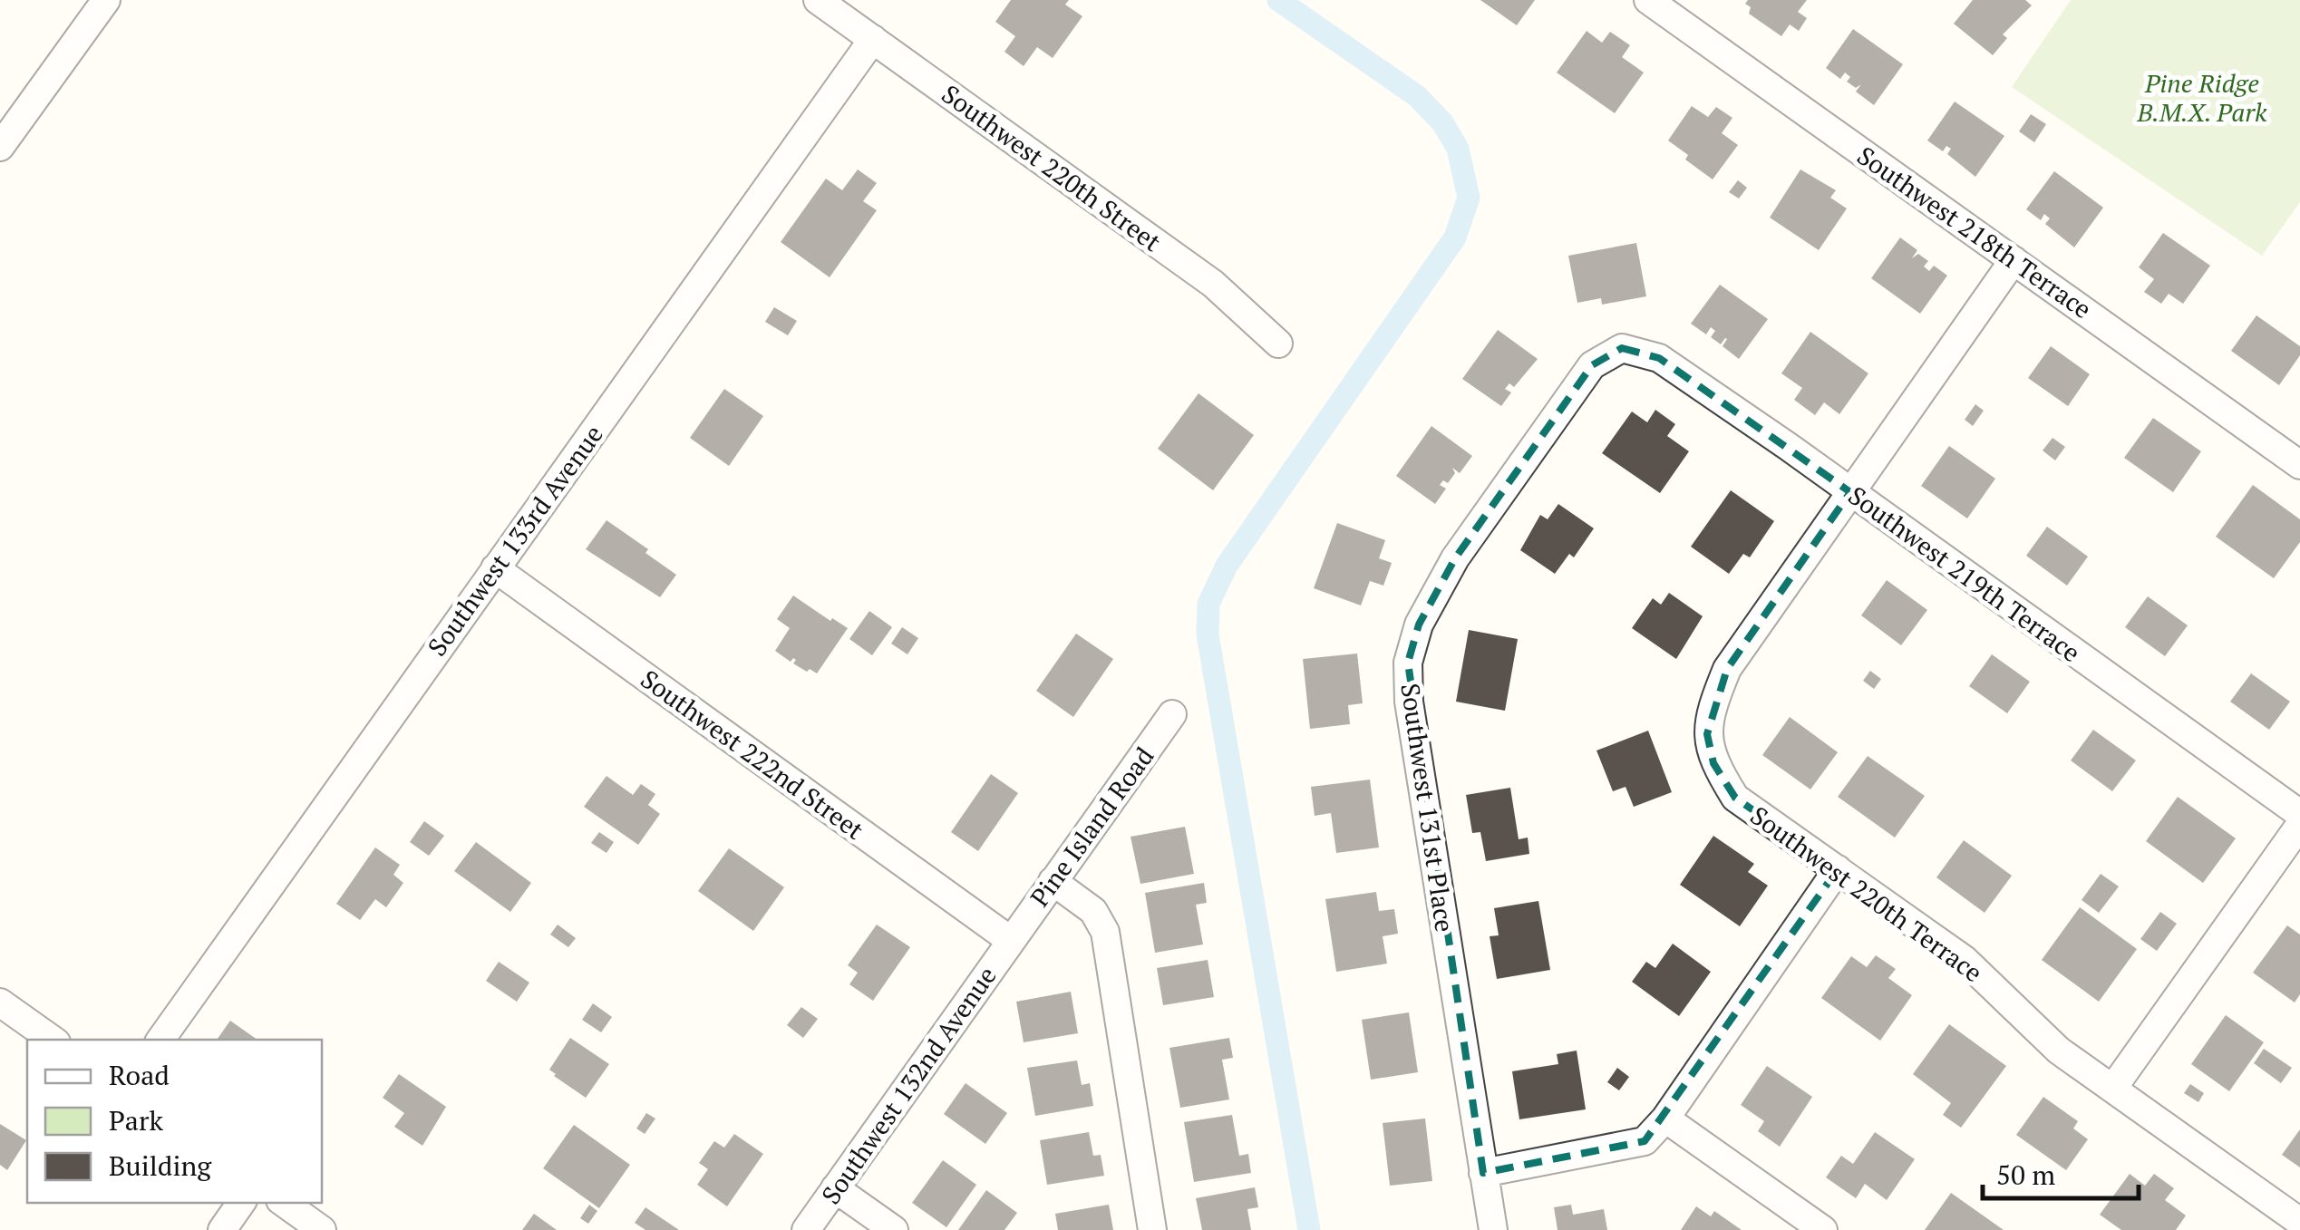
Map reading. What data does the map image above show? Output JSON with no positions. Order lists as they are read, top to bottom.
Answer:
{
  "streets": {
    "street": [
      "Southwest 220th Street",
      "Southwest 218th Terrace",
      "Southwest 133rd Avenue",
      "Southwest 219th Terrace",
      "Southwest 222nd Street",
      "Southwest 131st Place",
      "Pine Island Road",
      "Southwest 220th Terrace",
      "Southwest 132nd Avenue"
    ]
  },
  "crossings": [
    ["Southwest 220th Street", "Southwest 133rd Avenue"],
    ["Southwest 133rd Avenue", "Southwest 222nd Street"],
    ["Southwest 219th Terrace", "Southwest 131st Place"],
    ["Southwest 219th Terrace", "Southwest 220th Terrace"],
    ["Southwest 222nd Street", "Pine Island Road"],
    ["Southwest 222nd Street", "Southwest 132nd Avenue"],
    ["Pine Island Road", "Southwest 132nd Avenue"]
  ],
  "parks": ["Pine Ridge B.M.X. Park"],
  "legend": ["Road", "Park", "Building"],
  "scale_bar": "50 m"
}
